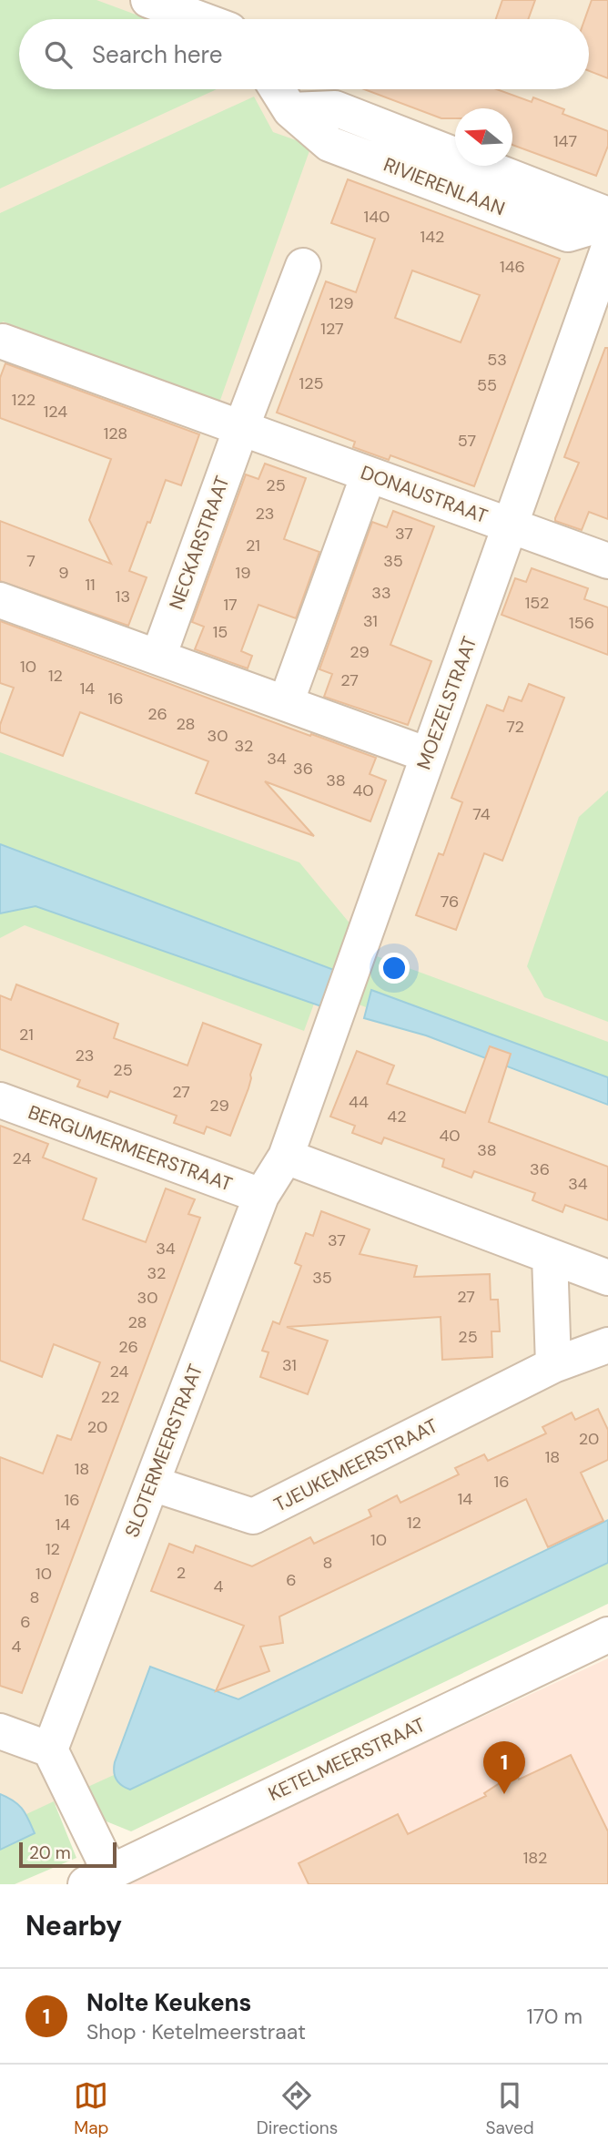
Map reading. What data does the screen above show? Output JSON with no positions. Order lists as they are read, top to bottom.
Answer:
{
  "streets": {
    "street": [
      "RIVIERENLAAN",
      "DONAUSTRAAT",
      "NECKARSTRAAT",
      "MOEZELSTRAAT",
      "BERGUMERMEERSTRAAT",
      "SLOTERMEERSTRAAT",
      "TJEUKEMEERSTRAAT",
      "KETELMEERSTRAAT"
    ]
  },
  "crossings": [
    ["DONAUSTRAAT", "NECKARSTRAAT"],
    ["DONAUSTRAAT", "MOEZELSTRAAT"],
    ["MOEZELSTRAAT", "SLOTERMEERSTRAAT"],
    ["BERGUMERMEERSTRAAT", "SLOTERMEERSTRAAT"],
    ["SLOTERMEERSTRAAT", "TJEUKEMEERSTRAAT"]
  ],
  "house_numbers": [
    "147",
    "140",
    "142",
    "146",
    "129",
    "127",
    "53",
    "125",
    "55",
    "122",
    "124",
    "128",
    "57",
    "25",
    "23",
    "37",
    "21",
    "7",
    "35",
    "9",
    "19",
    "11",
    "33",
    "13",
    "152",
    "17",
    "31",
    "156",
    "15",
    "29",
    "10",
    "12",
    "27",
    "14",
    "16",
    "26",
    "28",
    "72",
    "30",
    "32",
    "34",
    "36",
    "38",
    "40",
    "74",
    "76",
    "21",
    "23",
    "25",
    "27",
    "44",
    "29",
    "42",
    "40",
    "38",
    "24",
    "36",
    "34",
    "37",
    "34",
    "32",
    "35",
    "27",
    "30",
    "28",
    "25",
    "26",
    "31",
    "24",
    "22",
    "20",
    "20",
    "18",
    "18",
    "16",
    "14",
    "16",
    "12",
    "14",
    "10",
    "12",
    "8",
    "2",
    "10",
    "6",
    "4",
    "8",
    "6",
    "4",
    "182"
  ],
  "scale_bar": "20 m",
  "north": "left",
  "page": {
    "search": "Search here",
    "pins": "1",
    "scale": "20 m",
    "heading": "Nearby",
    "list": [
      {
        "mark": "1",
        "name": "Nolte Keukens",
        "note": "Shop · Ketelmeerstraat",
        "value": "170 m"
      }
    ],
    "nav": ["Map", "Directions", "Saved"]
  }
}
